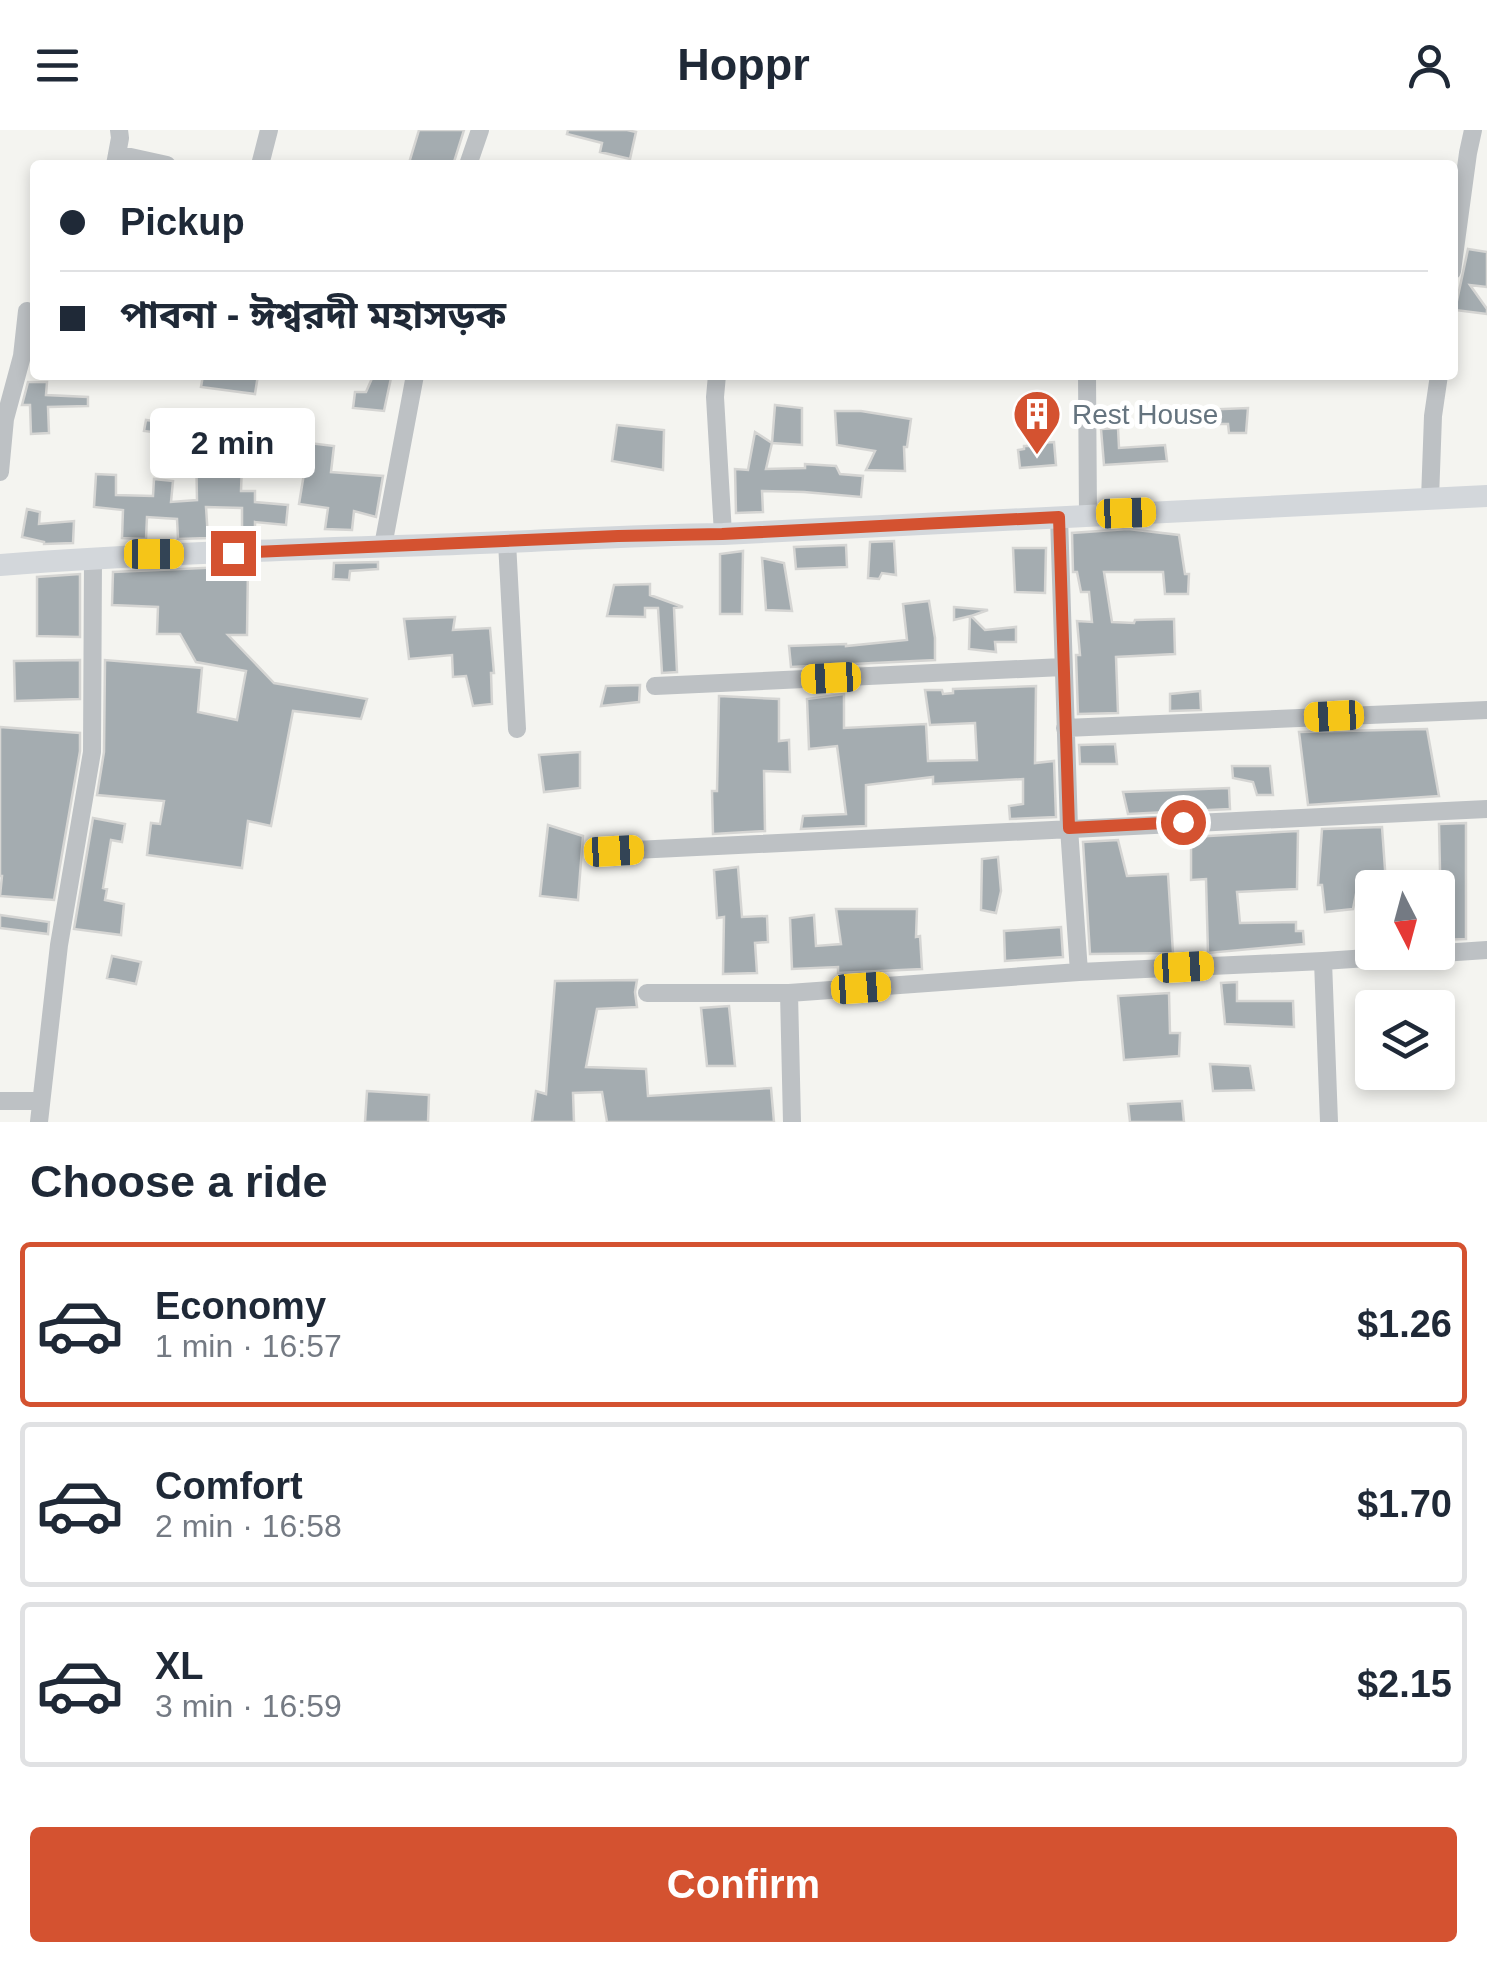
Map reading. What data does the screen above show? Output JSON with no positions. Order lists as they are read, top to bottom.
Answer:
{
  "places": {
    "building": ["Rest House"]
  },
  "north": "bottom",
  "page": {
    "header": "Hoppr",
    "banner": ["Pickup", "পাবনা - ঈশ্বরদী মহাসড়ক"],
    "bubble": "2 min",
    "heading": "Choose a ride",
    "list": [
      {
        "name": "Economy",
        "note": "1 min · 16:57",
        "value": "$1.26"
      },
      {
        "name": "Comfort",
        "note": "2 min · 16:58",
        "value": "$1.70"
      },
      {
        "name": "XL",
        "note": "3 min · 16:59",
        "value": "$2.15"
      }
    ],
    "buttons": "Confirm"
  }
}
